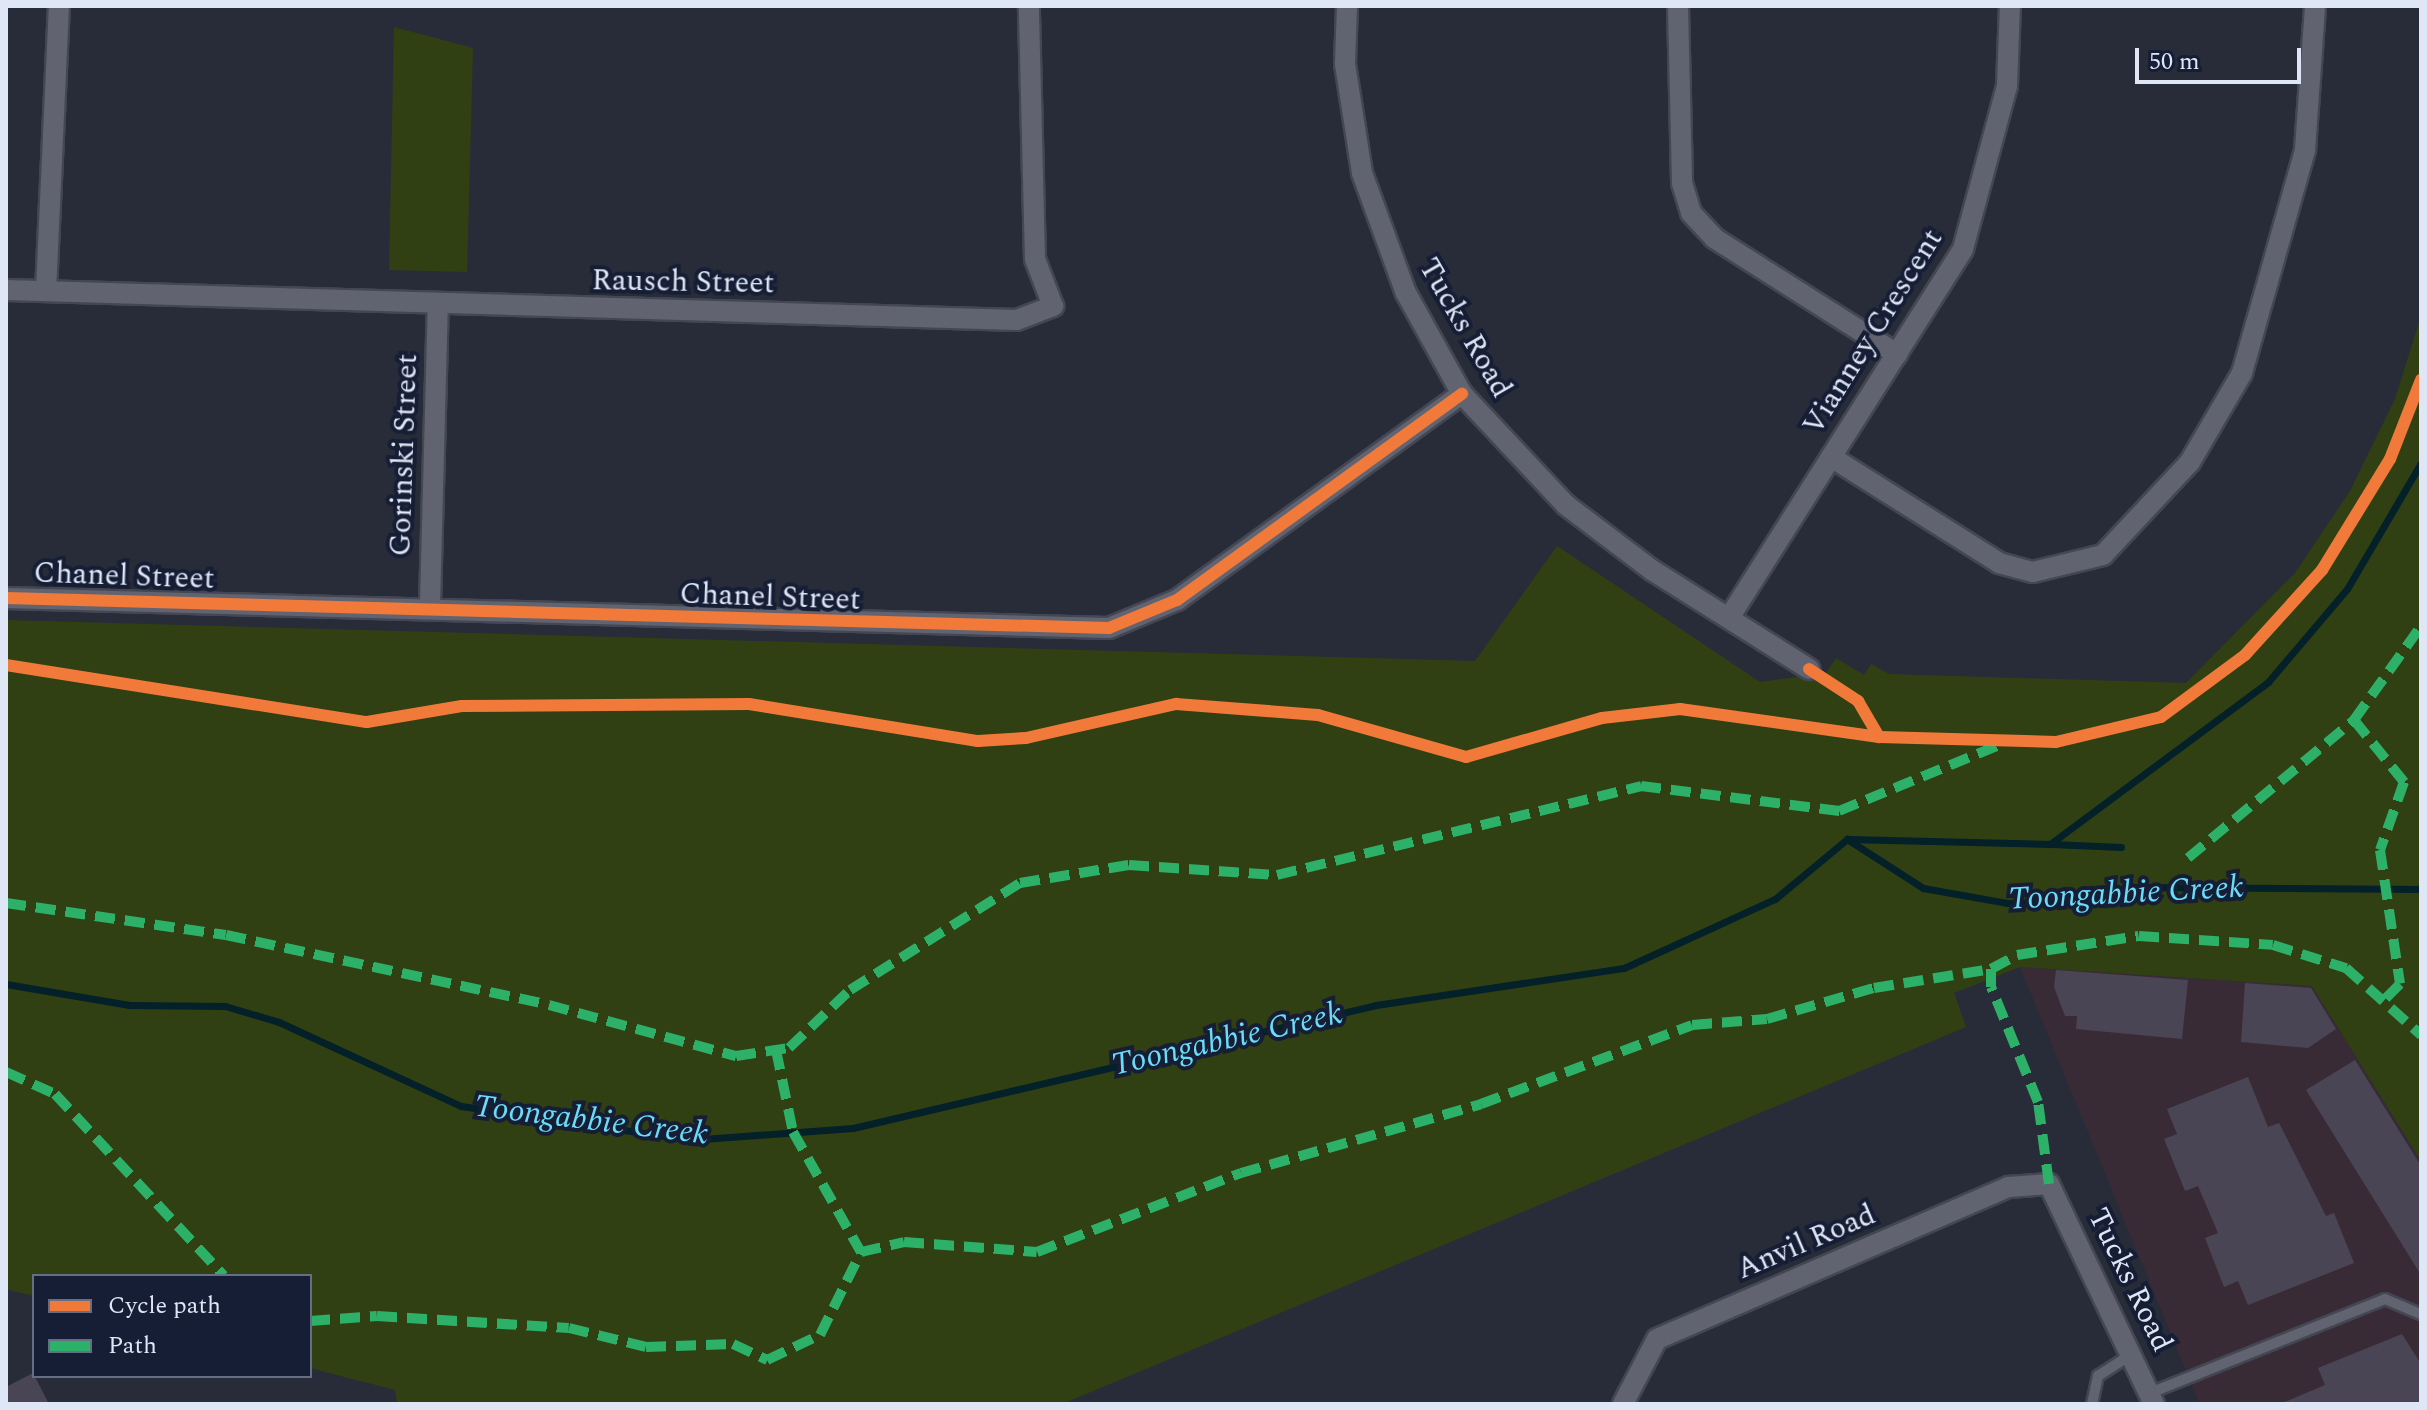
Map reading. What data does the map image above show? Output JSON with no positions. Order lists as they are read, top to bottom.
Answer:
{
  "streets": {
    "street": [
      "Rausch Street",
      "Tucks Road",
      "Vianney Crescent",
      "Gorinski Street",
      "Chanel Street",
      "Anvil Road"
    ]
  },
  "crossings": [
    ["Rausch Street", "Gorinski Street"],
    ["Tucks Road", "Vianney Crescent"],
    ["Tucks Road", "Chanel Street"],
    ["Tucks Road", "Anvil Road"],
    ["Gorinski Street", "Chanel Street"]
  ],
  "water": ["Toongabbie Creek"],
  "legend": ["Cycle path", "Path"],
  "scale_bar": "50 m"
}
